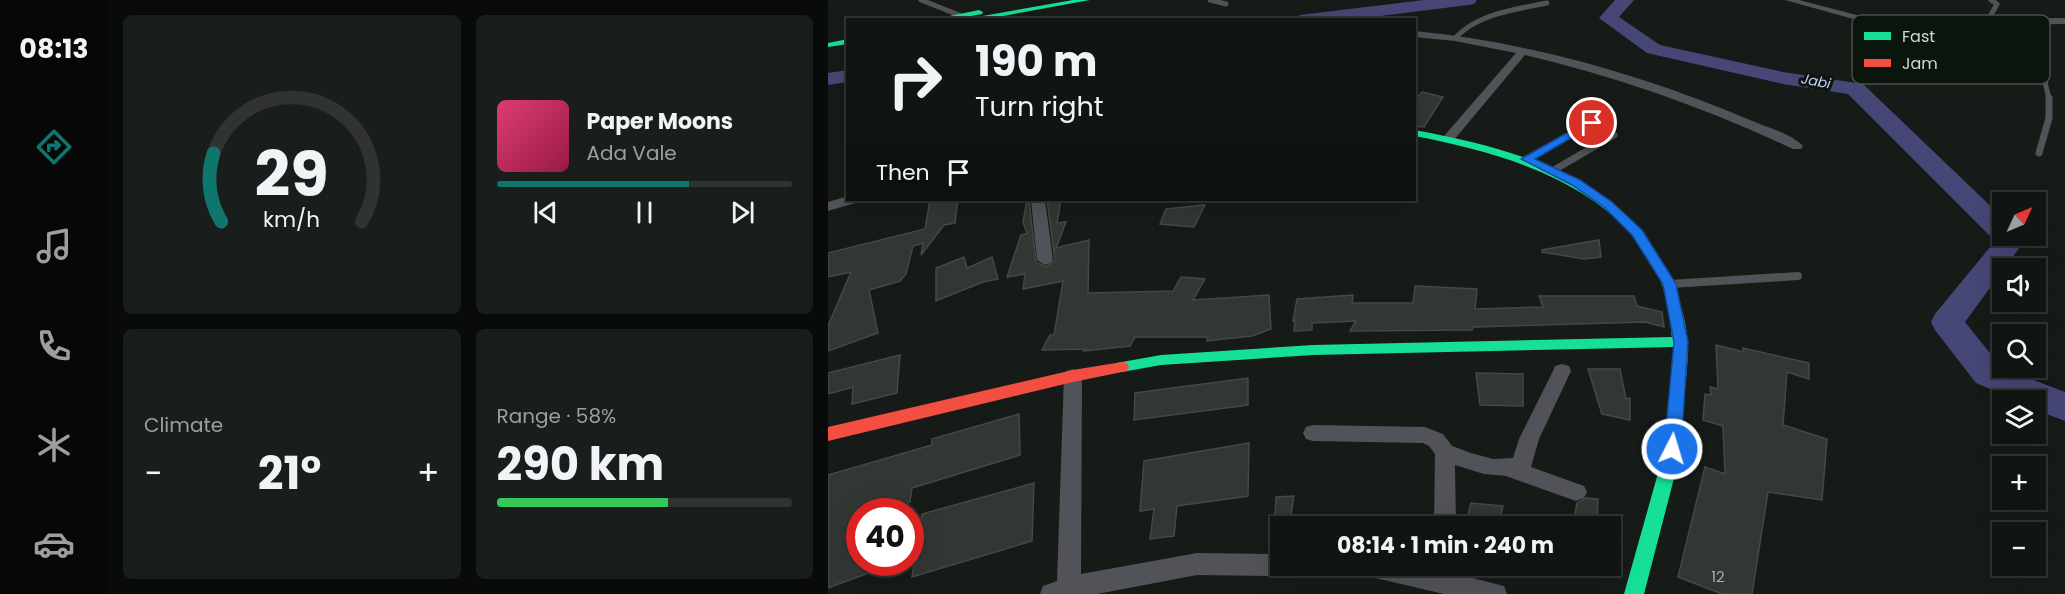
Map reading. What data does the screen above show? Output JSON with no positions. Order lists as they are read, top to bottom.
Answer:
{
  "water": ["Jabi"],
  "house_numbers": ["12"],
  "legend": ["Fast", "Jam"],
  "north": "top right",
  "page": {
    "tabs": "08:13",
    "turn": ["190 m", "Turn right"],
    "song": ["Paper Moons", "Ada Vale"],
    "then": "Then",
    "map_buttons": ["+", "−"],
    "tile": [
      "Climate",
      ["Range · 58%", "290 km"]
    ],
    "heat": ["−", "21°", "+"],
    "limit": "40",
    "trip": "08:14 · 1 min · 240 m",
    "gauge": ["29", "km/h"]
  }
}
